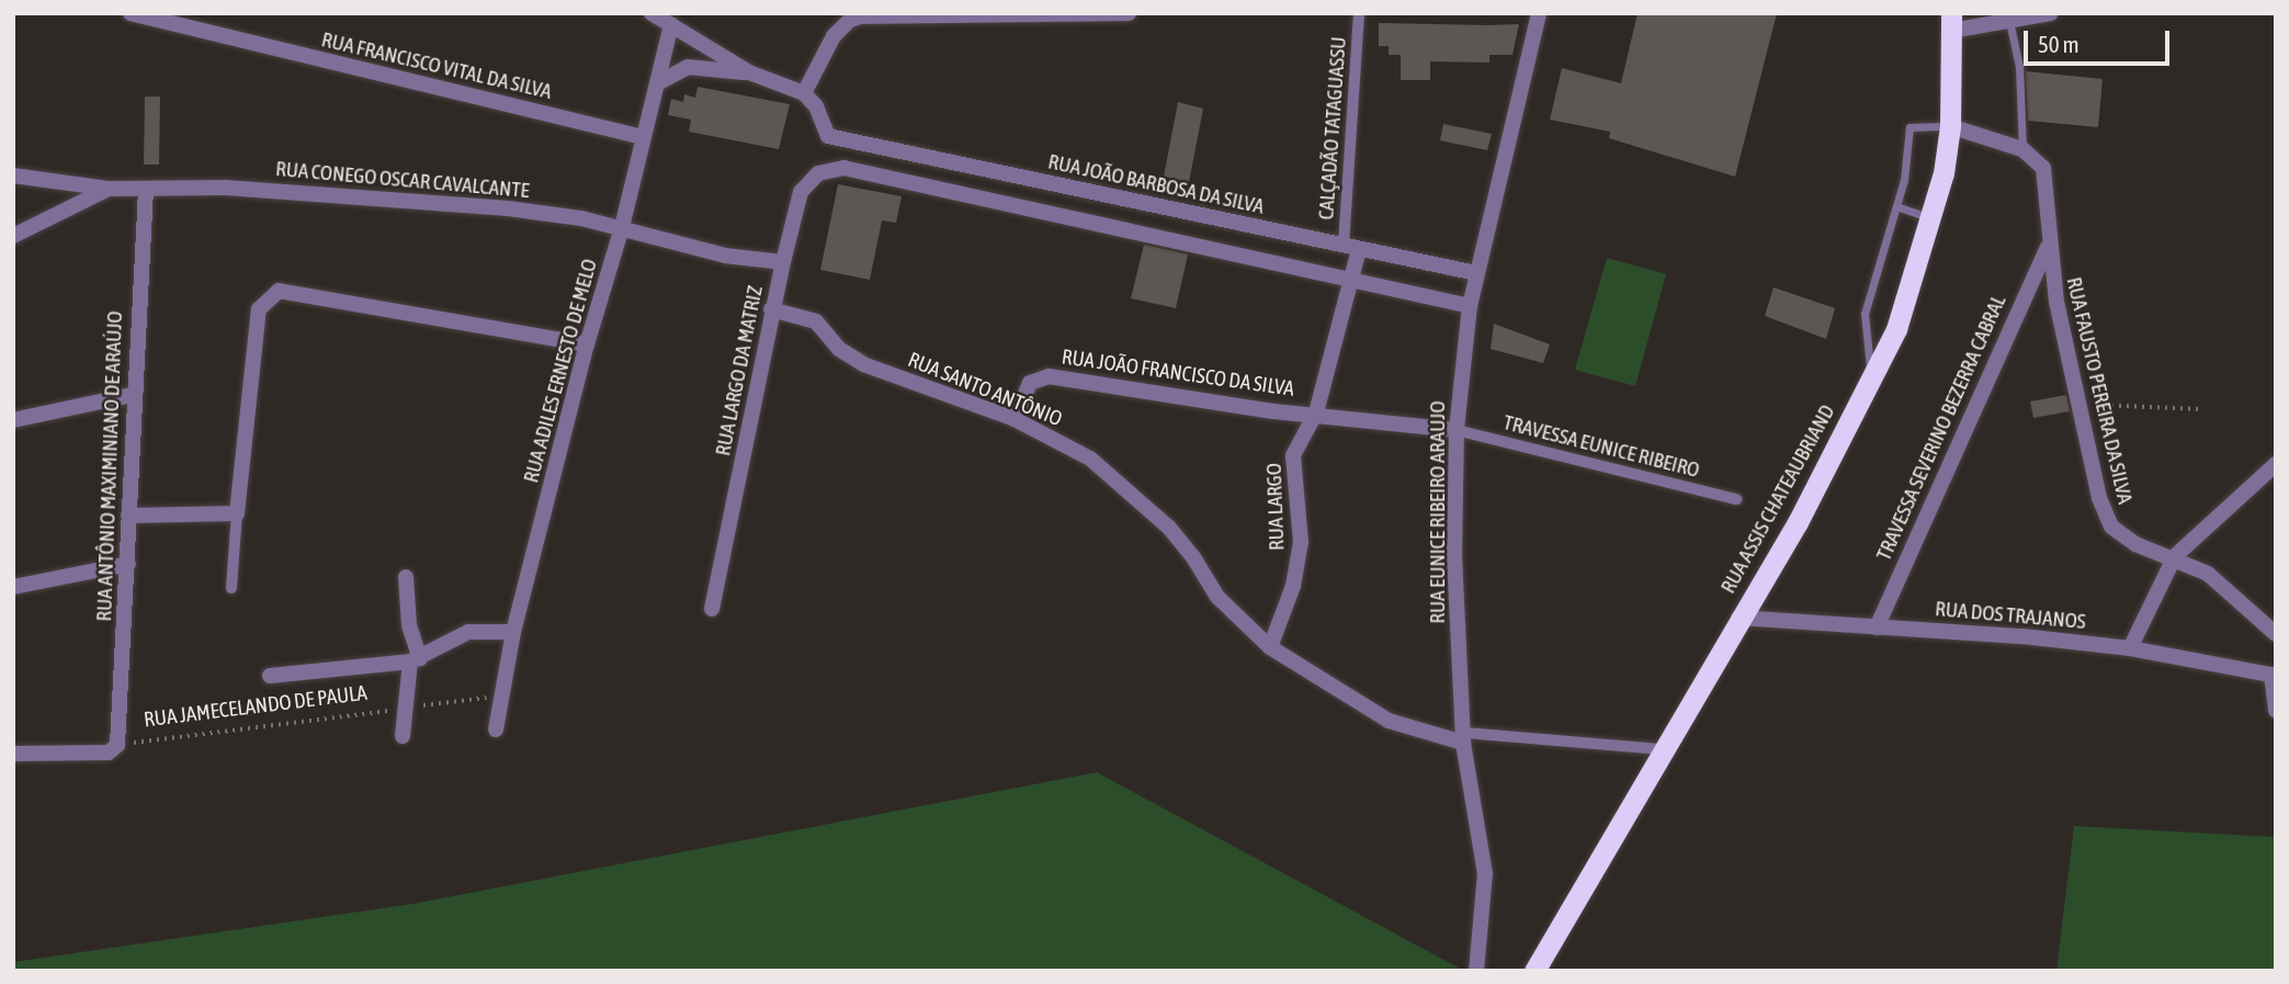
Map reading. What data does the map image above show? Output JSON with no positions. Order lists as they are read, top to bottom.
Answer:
{
  "streets": {
    "highway": ["RUA ASSIS CHATEAUBRIAND"],
    "street": [
      "RUA FRANCISCO VITAL DA SILVA",
      "CALÇADÃO TATAGUASSU",
      "RUA CONEGO OSCAR CAVALCANTE",
      "RUA JOÃO BARBOSA DA SILVA",
      "RUA ADILES ERNESTO DE MELO",
      "RUA LARGO DA MATRIZ",
      "RUA JOÃO FRANCISCO DA SILVA",
      "RUA SANTO ANTÔNIO",
      "RUA FAUSTO PEREIRA DA SILVA",
      "TRAVESSA SEVERINO BEZERRA CABRAL",
      "TRAVESSA EUNICE RIBEIRO",
      "RUA ANTÔNIO MAXIMINIANO DE ARAÚJO",
      "RUA LARGO",
      "RUA EUNICE RIBEIRO ARAUJO",
      "RUA DOS TRAJANOS",
      "RUA JAMECELANDO DE PAULA"
    ]
  },
  "crossings": [
    ["RUA FRANCISCO VITAL DA SILVA", "RUA ADILES ERNESTO DE MELO"],
    ["CALÇADÃO TATAGUASSU", "RUA JOÃO BARBOSA DA SILVA"],
    ["CALÇADÃO TATAGUASSU", "RUA LARGO"],
    ["RUA CONEGO OSCAR CAVALCANTE", "RUA ADILES ERNESTO DE MELO"],
    ["RUA CONEGO OSCAR CAVALCANTE", "RUA LARGO DA MATRIZ"],
    ["RUA CONEGO OSCAR CAVALCANTE", "RUA ANTÔNIO MAXIMINIANO DE ARAÚJO"],
    ["RUA JOÃO BARBOSA DA SILVA", "RUA LARGO"],
    ["RUA JOÃO BARBOSA DA SILVA", "RUA EUNICE RIBEIRO ARAUJO"],
    ["RUA LARGO DA MATRIZ", "RUA SANTO ANTÔNIO"],
    ["RUA LARGO DA MATRIZ", "RUA LARGO"],
    ["RUA JOÃO FRANCISCO DA SILVA", "RUA SANTO ANTÔNIO"],
    ["RUA JOÃO FRANCISCO DA SILVA", "TRAVESSA EUNICE RIBEIRO"],
    ["RUA JOÃO FRANCISCO DA SILVA", "RUA LARGO"],
    ["RUA JOÃO FRANCISCO DA SILVA", "RUA EUNICE RIBEIRO ARAUJO"],
    ["RUA SANTO ANTÔNIO", "RUA LARGO"],
    ["RUA SANTO ANTÔNIO", "RUA EUNICE RIBEIRO ARAUJO"],
    ["RUA FAUSTO PEREIRA DA SILVA", "TRAVESSA SEVERINO BEZERRA CABRAL"],
    ["TRAVESSA SEVERINO BEZERRA CABRAL", "RUA DOS TRAJANOS"],
    ["TRAVESSA EUNICE RIBEIRO", "RUA EUNICE RIBEIRO ARAUJO"],
    ["RUA ANTÔNIO MAXIMINIANO DE ARAÚJO", "RUA JAMECELANDO DE PAULA"],
    ["RUA ASSIS CHATEAUBRIAND", "RUA DOS TRAJANOS"]
  ],
  "scale_bar": "50 m"
}
